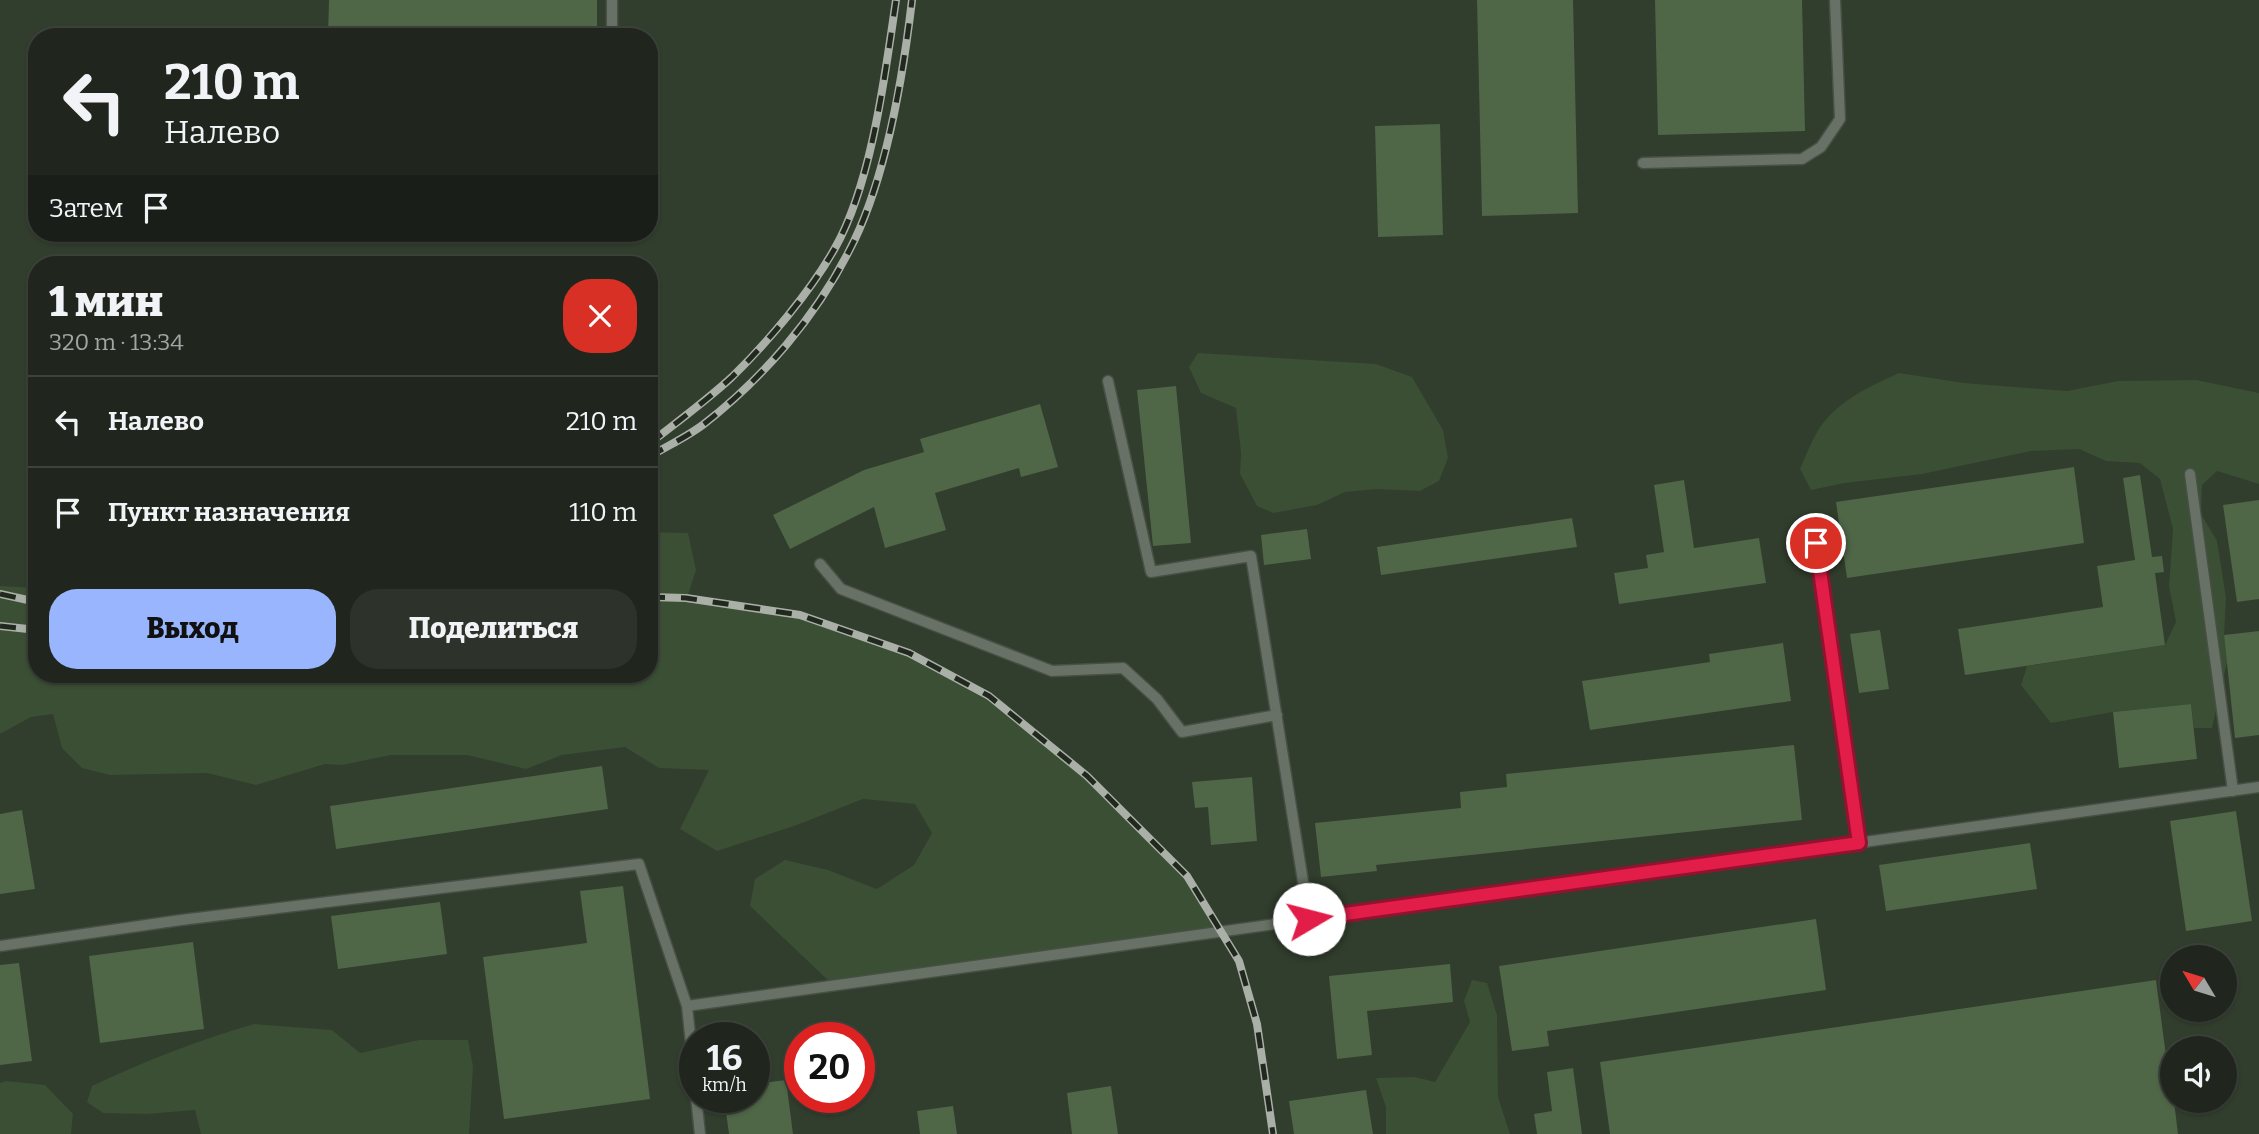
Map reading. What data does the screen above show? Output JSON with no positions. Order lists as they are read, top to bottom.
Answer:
{
  "north": "top left",
  "page": {
    "turn": ["210 m", "Налево"],
    "then": "Затем",
    "heading": ["1 мин", "320 m · 13:34"],
    "list": [
      {
        "name": "Налево",
        "value": "210 m"
      },
      {
        "name": "Пункт назначения",
        "value": "110 m"
      }
    ],
    "buttons": ["Выход", "Поделиться"],
    "speed": "16 km/h",
    "limit": "20"
  }
}
